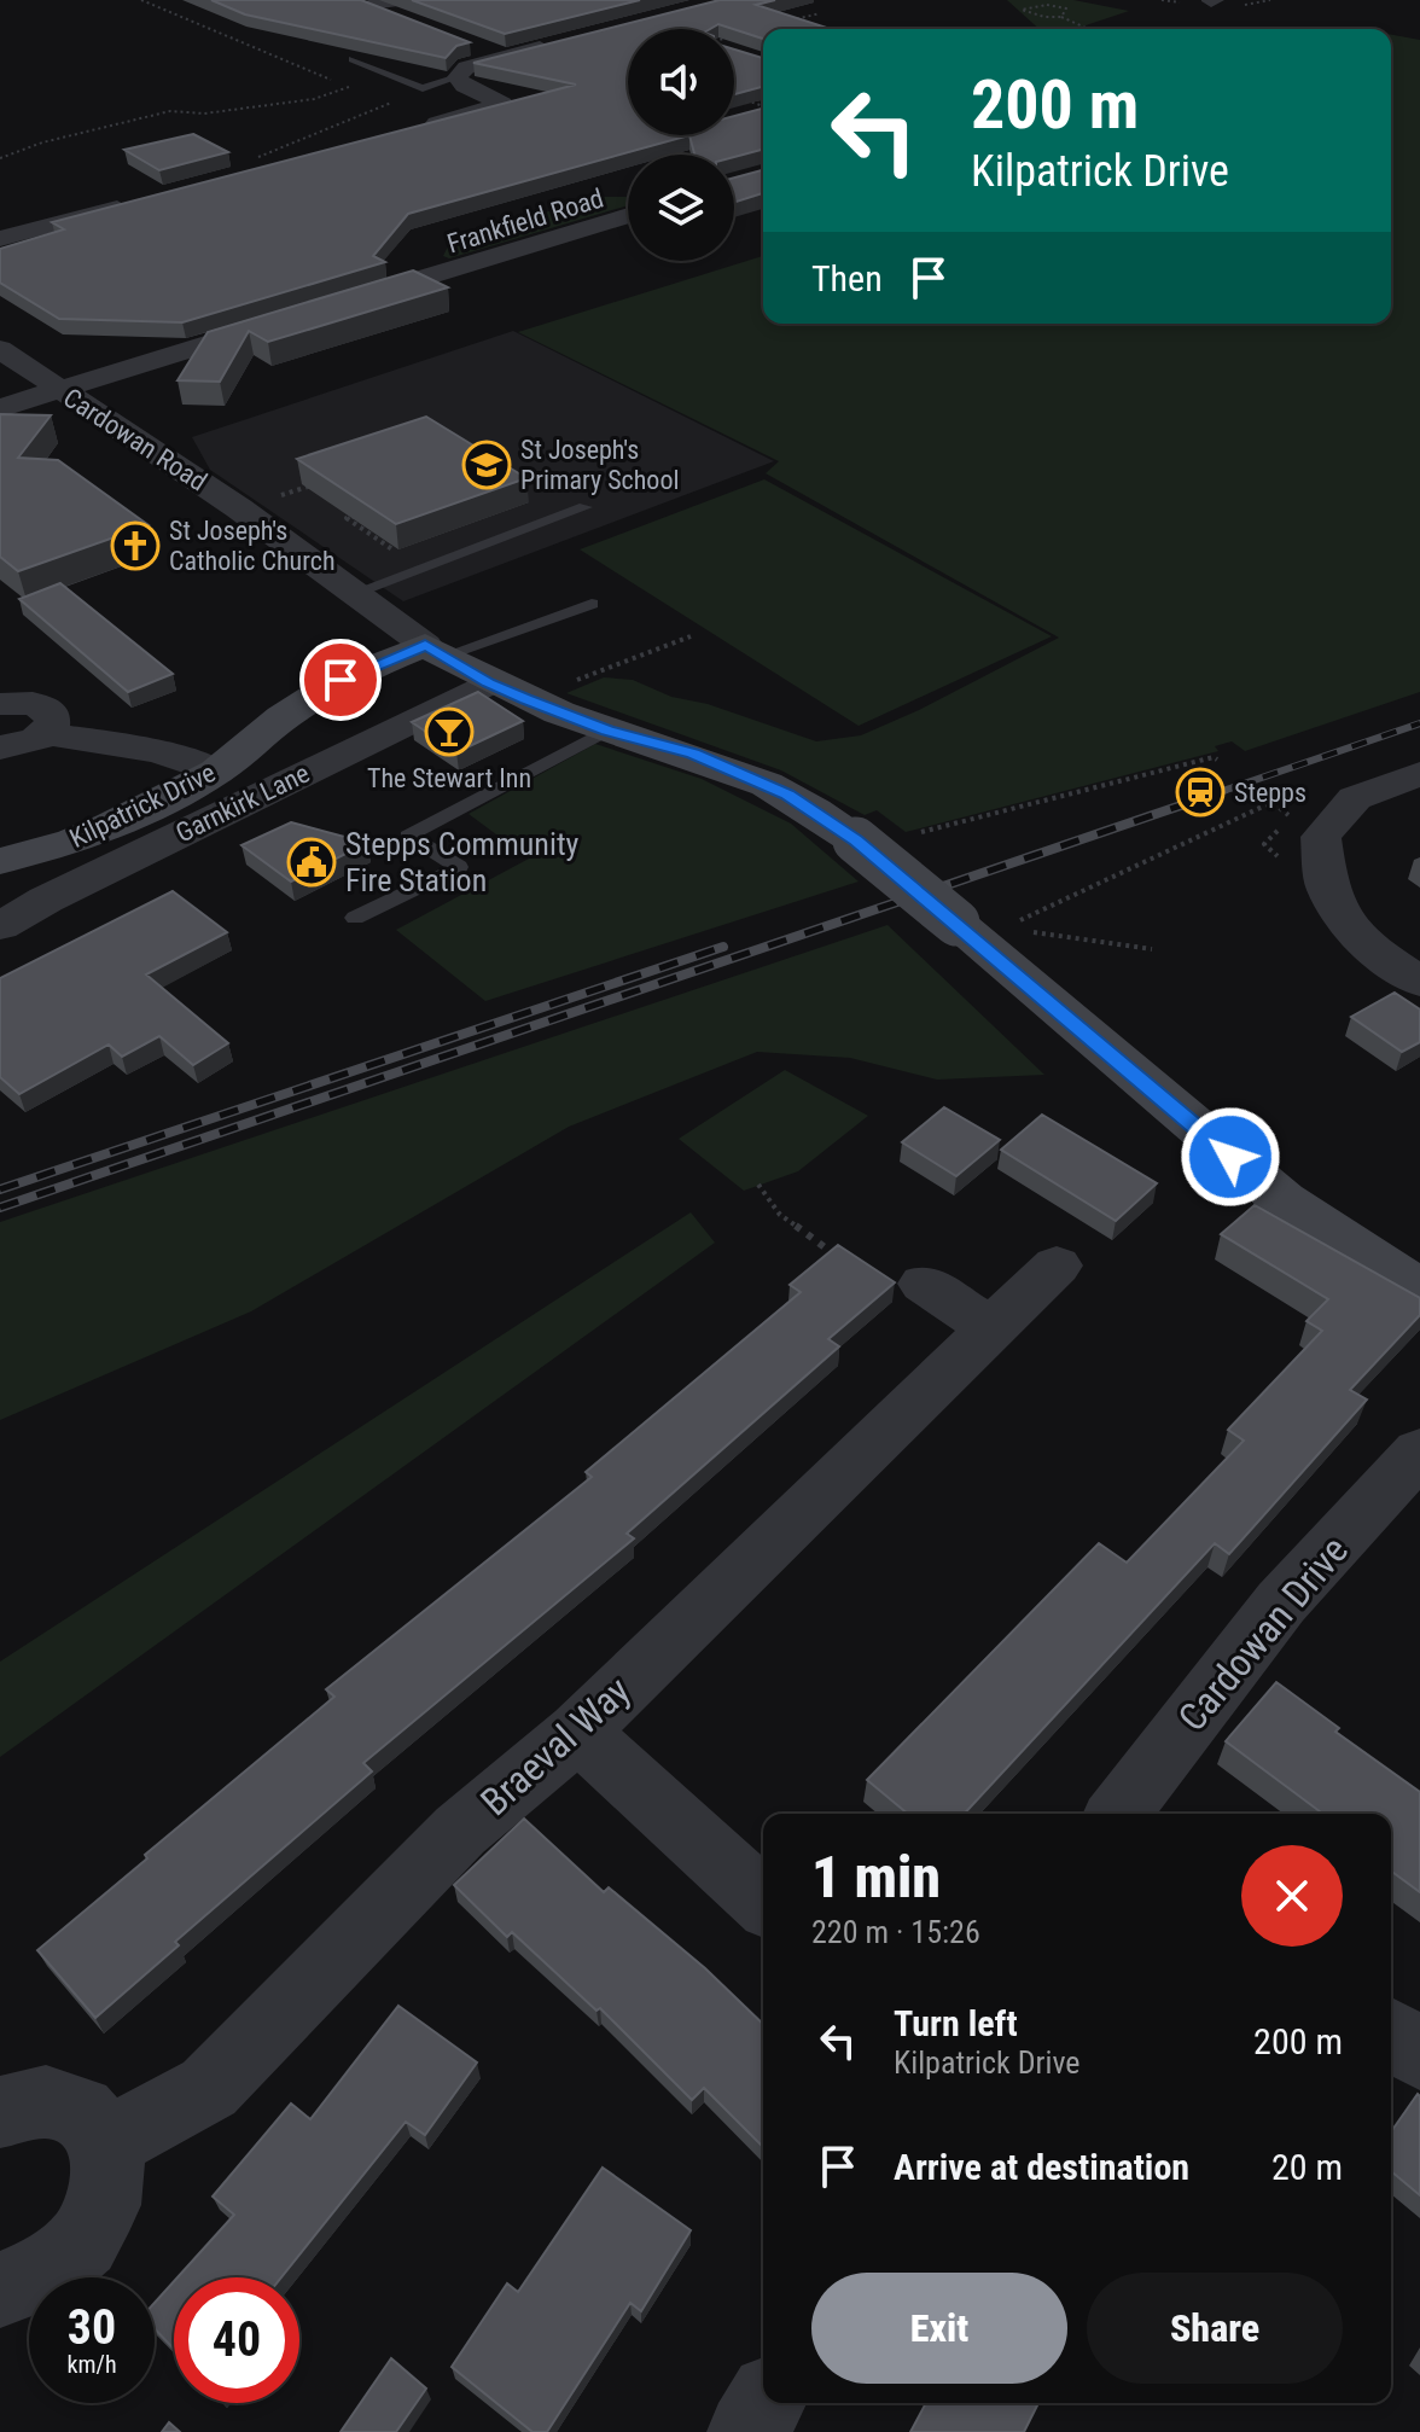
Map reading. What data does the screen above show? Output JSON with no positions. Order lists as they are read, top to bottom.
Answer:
{
  "streets": {
    "street": [
      "Frankfield Road",
      "Cardowan Road",
      "Garnkirk Lane",
      "Kilpatrick Drive",
      "Cardowan Drive",
      "Braeval Way"
    ]
  },
  "crossings": [
    ["Cardowan Road", "Garnkirk Lane"],
    ["Cardowan Road", "Kilpatrick Drive"]
  ],
  "places": {
    "school or university": ["St Joseph's Primary School"],
    "church": ["St Joseph's Catholic Church"],
    "bar": ["The Stewart Inn"],
    "station": ["Stepps"],
    "public building": ["Stepps Community Fire Station"]
  },
  "page": {
    "turn": ["200 m", "Kilpatrick Drive"],
    "then": "Then",
    "heading": ["1 min", "220 m · 15:26"],
    "list": [
      {
        "name": "Turn left",
        "note": "Kilpatrick Drive",
        "value": "200 m"
      },
      {
        "name": "Arrive at destination",
        "value": "20 m"
      }
    ],
    "buttons": ["Exit", "Share"],
    "speed": "30 km/h",
    "limit": "40"
  }
}
